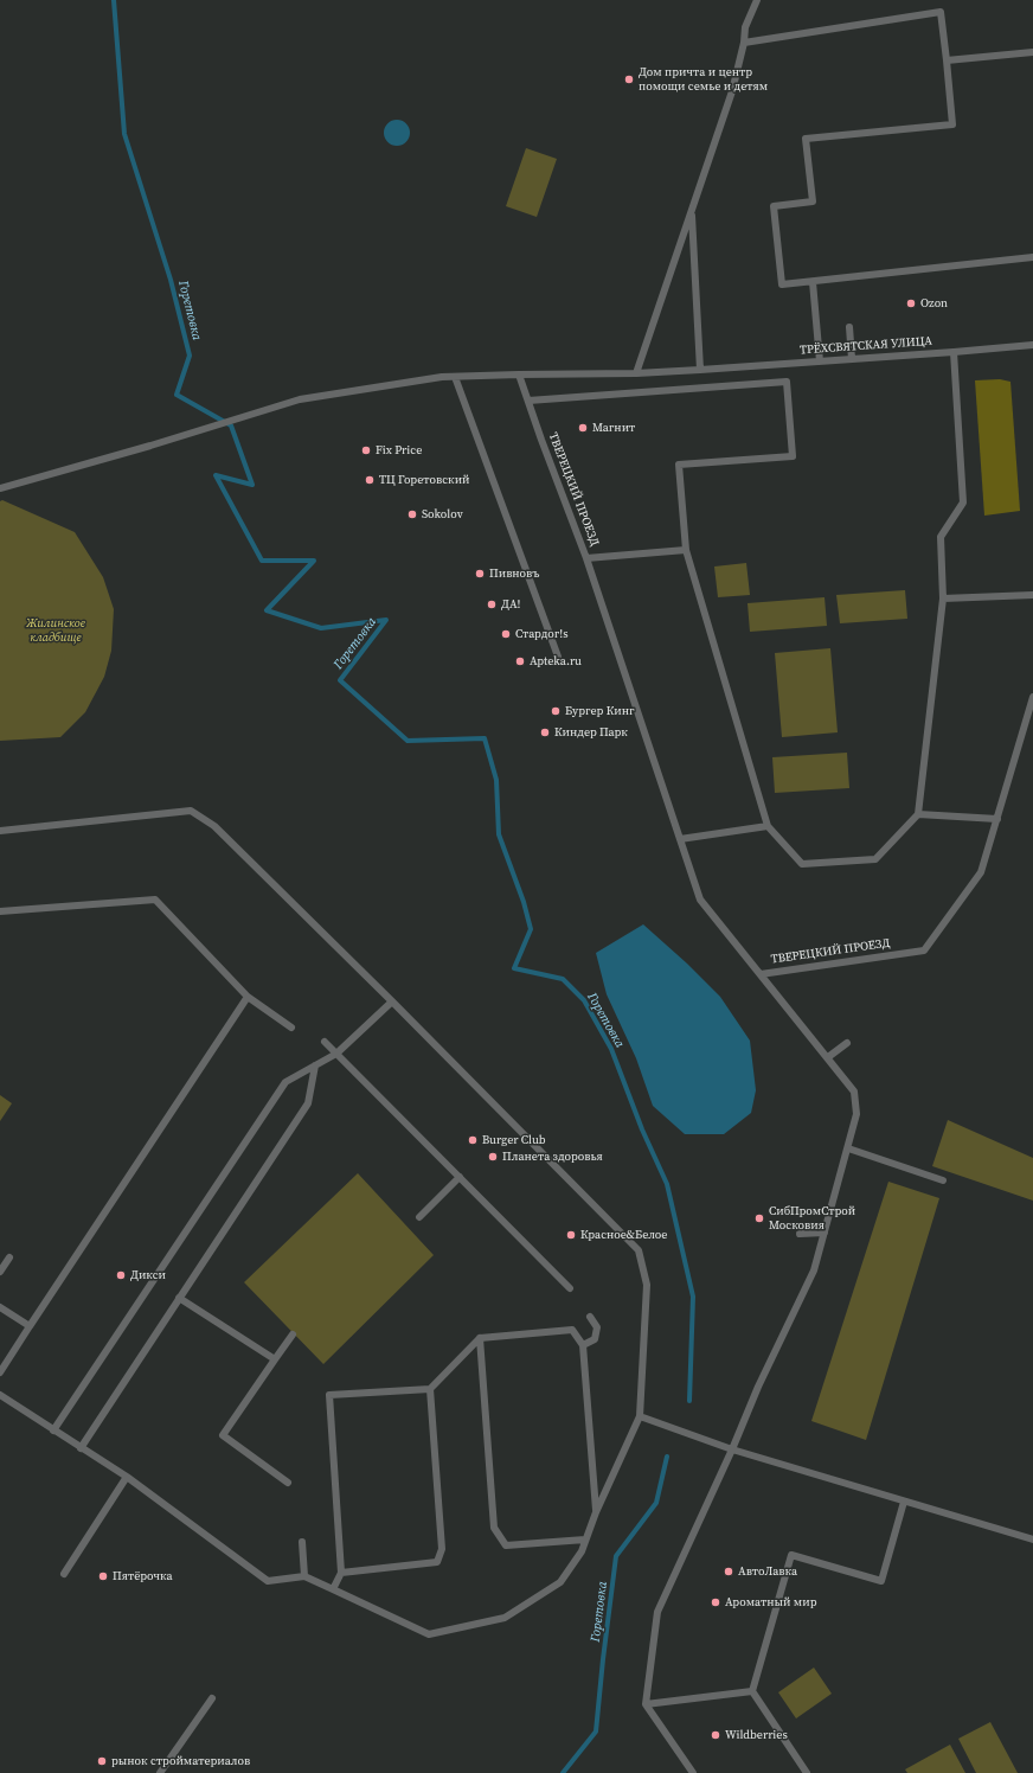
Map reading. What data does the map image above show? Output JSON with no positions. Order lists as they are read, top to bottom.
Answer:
{
  "streets": {
    "lane": ["ТРЁХСВЯТСКАЯ УЛИЦА", "ТВЕРЕЦКИЙ ПРОЕЗД"]
  },
  "water": ["Горетовка"],
  "parks": ["Жилинское кладбище"],
  "places": [
    "Дом причта и центр помощи семье и детям",
    "Ozon",
    "Магнит",
    "Fix Price",
    "ТЦ Горетовский",
    "Sokolov",
    "Пивновъ",
    "ДА!",
    "Стардог!s",
    "Apteka.ru",
    "Бургер Кинг",
    "Киндер Парк",
    "Burger Club",
    "Планета здоровья",
    "СибПромСтрой Московия",
    "Красное&Белое",
    "Дикси",
    "АвтоЛавка",
    "Пятёрочка",
    "Ароматный мир",
    "Wildberries",
    "рынок стройматериалов"
  ]
}
